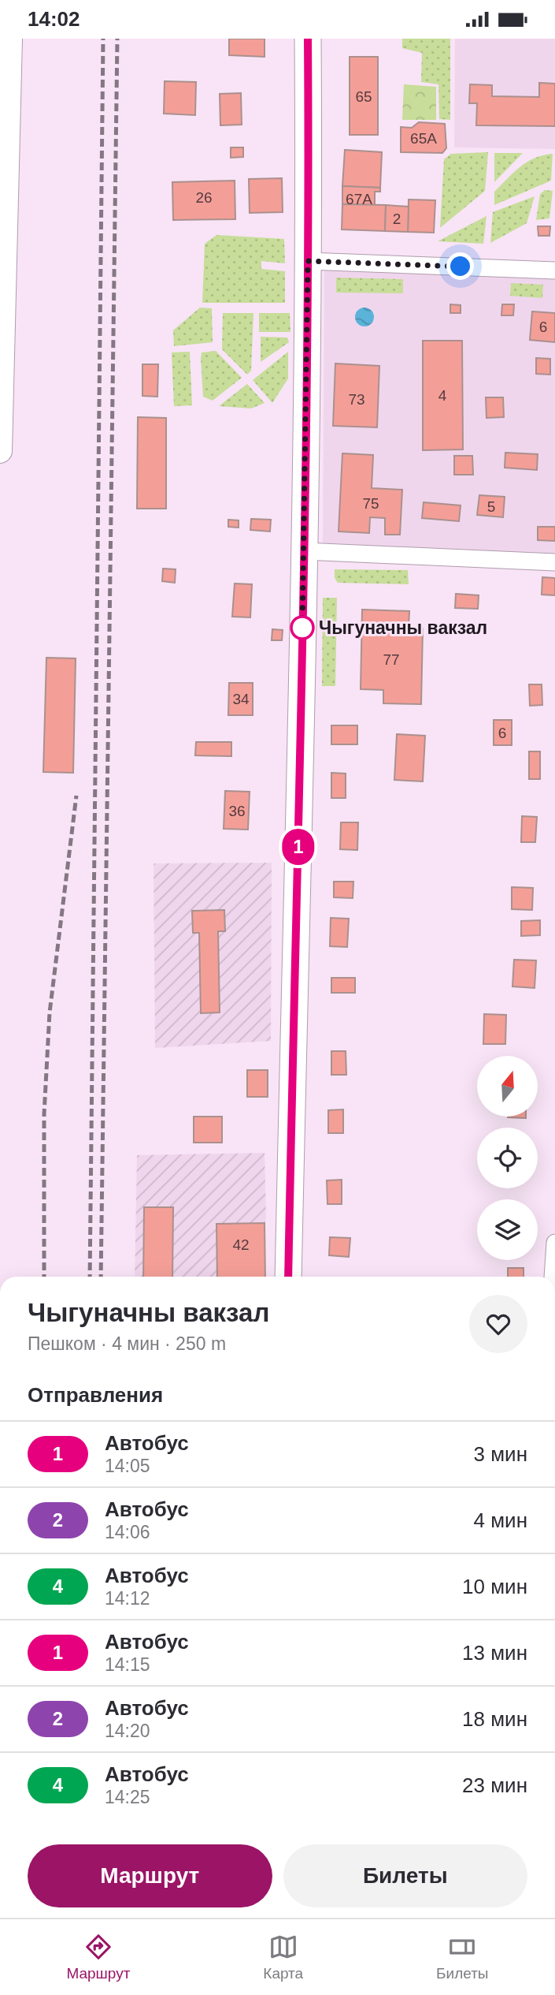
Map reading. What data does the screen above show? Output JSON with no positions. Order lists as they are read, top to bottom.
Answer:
{
  "places": ["Чыгуначны вакзал"],
  "lines": ["bus line 1"],
  "house_numbers": [
    "65",
    "65А",
    "26",
    "67А",
    "2",
    "6",
    "4",
    "73",
    "75",
    "5",
    "77",
    "34",
    "6",
    "36",
    "42"
  ],
  "north": "top",
  "page": {
    "status": "14:02",
    "on_map": "1",
    "heading": [
      ["Чыгуначны вакзал", "Пешком · 4 мин · 250 m"],
      "Отправления"
    ],
    "list": [
      {
        "mark": "1",
        "name": "Автобус",
        "note": "14:05",
        "value": "3 мин"
      },
      {
        "mark": "2",
        "name": "Автобус",
        "note": "14:06",
        "value": "4 мин"
      },
      {
        "mark": "4",
        "name": "Автобус",
        "note": "14:12",
        "value": "10 мин"
      },
      {
        "mark": "1",
        "name": "Автобус",
        "note": "14:15",
        "value": "13 мин"
      },
      {
        "mark": "2",
        "name": "Автобус",
        "note": "14:20",
        "value": "18 мин"
      },
      {
        "mark": "4",
        "name": "Автобус",
        "note": "14:25",
        "value": "23 мин"
      }
    ],
    "buttons": ["Маршрут", "Билеты"],
    "tabs": ["Маршрут", "Карта", "Билеты"]
  }
}
